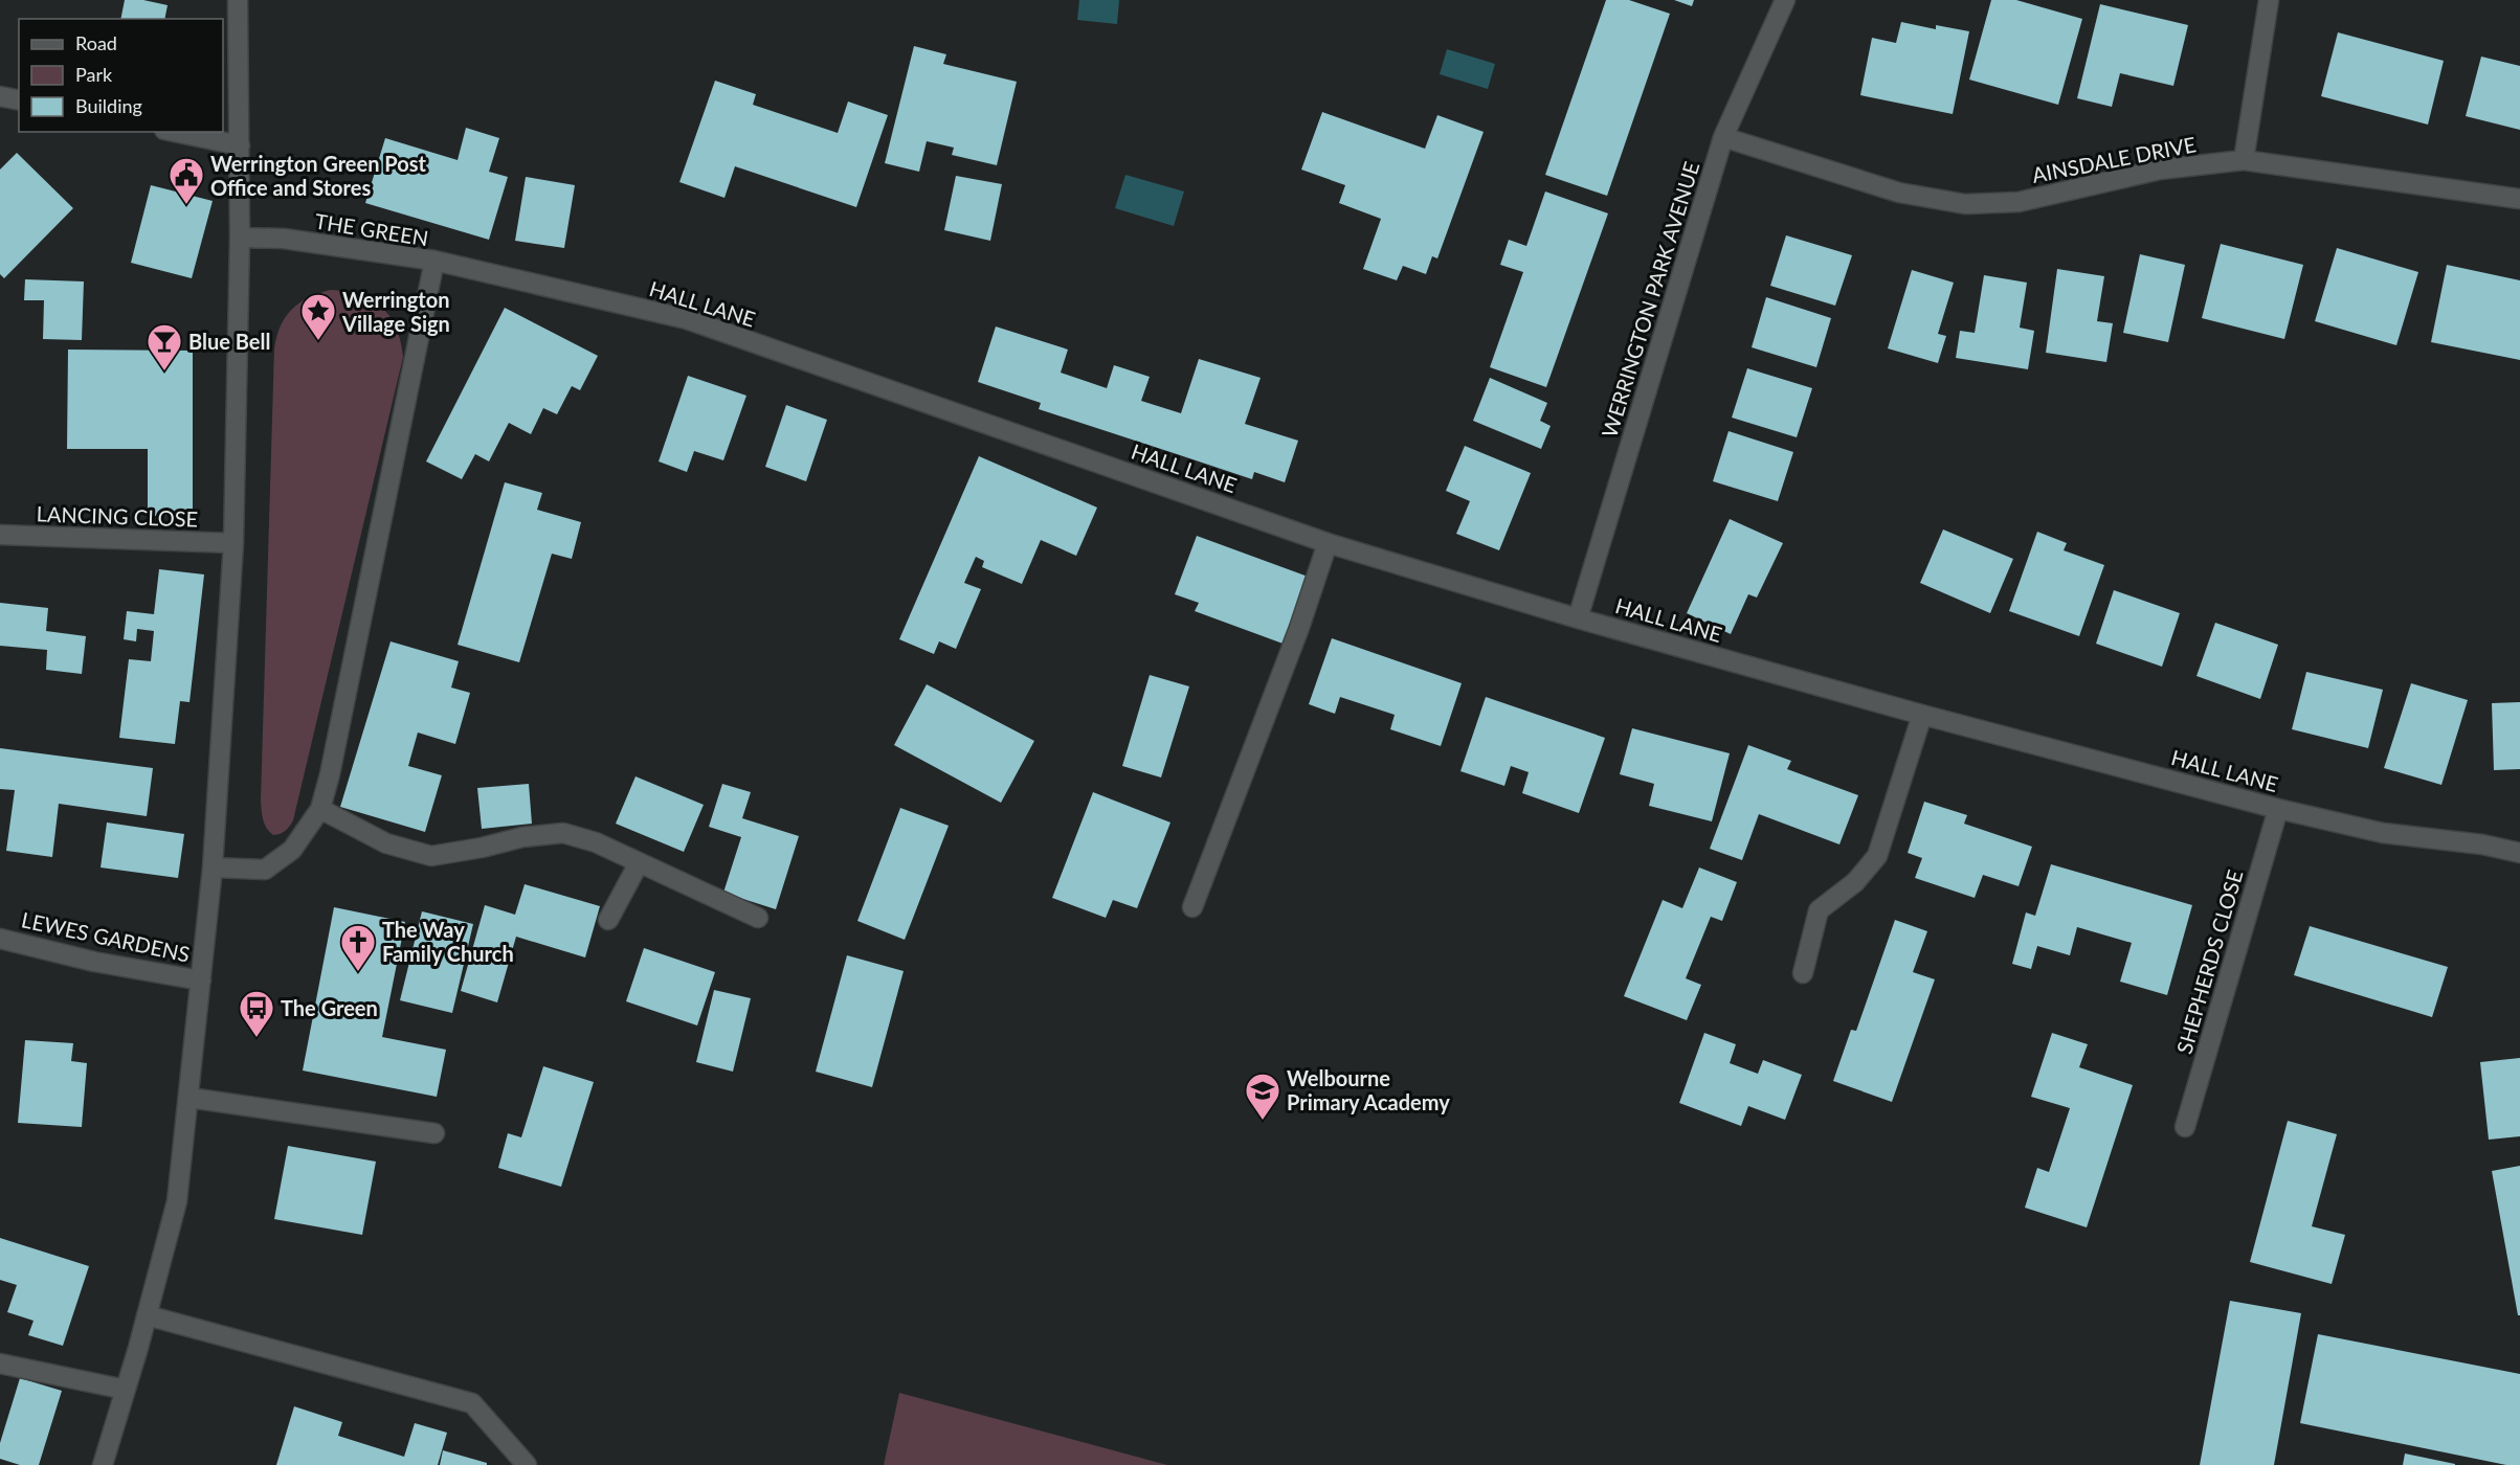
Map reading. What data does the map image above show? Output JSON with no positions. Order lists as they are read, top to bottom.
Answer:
{
  "streets": {
    "street": [
      "AINSDALE DRIVE",
      "THE GREEN",
      "WERRINGTON PARK AVENUE",
      "HALL LANE",
      "LANCING CLOSE",
      "LEWES GARDENS",
      "SHEPHERDS CLOSE"
    ]
  },
  "crossings": [
    ["AINSDALE DRIVE", "WERRINGTON PARK AVENUE"],
    ["THE GREEN", "HALL LANE"],
    ["WERRINGTON PARK AVENUE", "HALL LANE"],
    ["HALL LANE", "SHEPHERDS CLOSE"]
  ],
  "places": {
    "public building": ["Werrington Green Post Office and Stores"],
    "place": ["Werrington Village Sign"],
    "bar": ["Blue Bell"],
    "church": ["The Way Family Church"],
    "bus stop": ["The Green"],
    "school or university": ["Welbourne Primary Academy"]
  },
  "legend": ["Road", "Park", "Building"]
}
